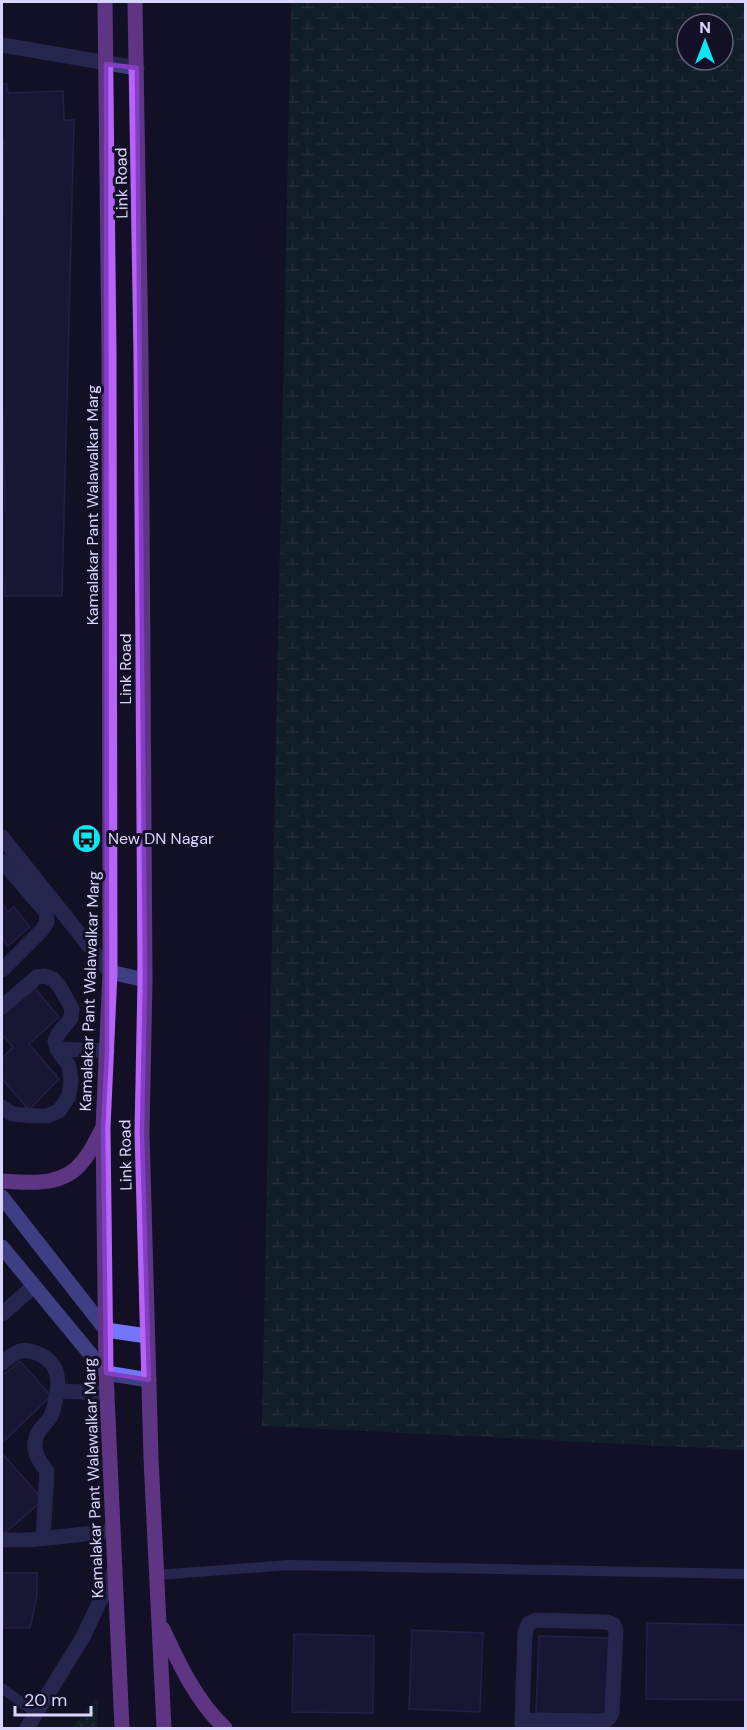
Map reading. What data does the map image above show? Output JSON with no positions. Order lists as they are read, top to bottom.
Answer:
{
  "streets": {
    "main road": ["Link Road", "Kamalakar Pant Walawalkar Marg"]
  },
  "places": {
    "bus stop": ["New DN Nagar"]
  },
  "scale_bar": "20 m",
  "north": "top"
}
